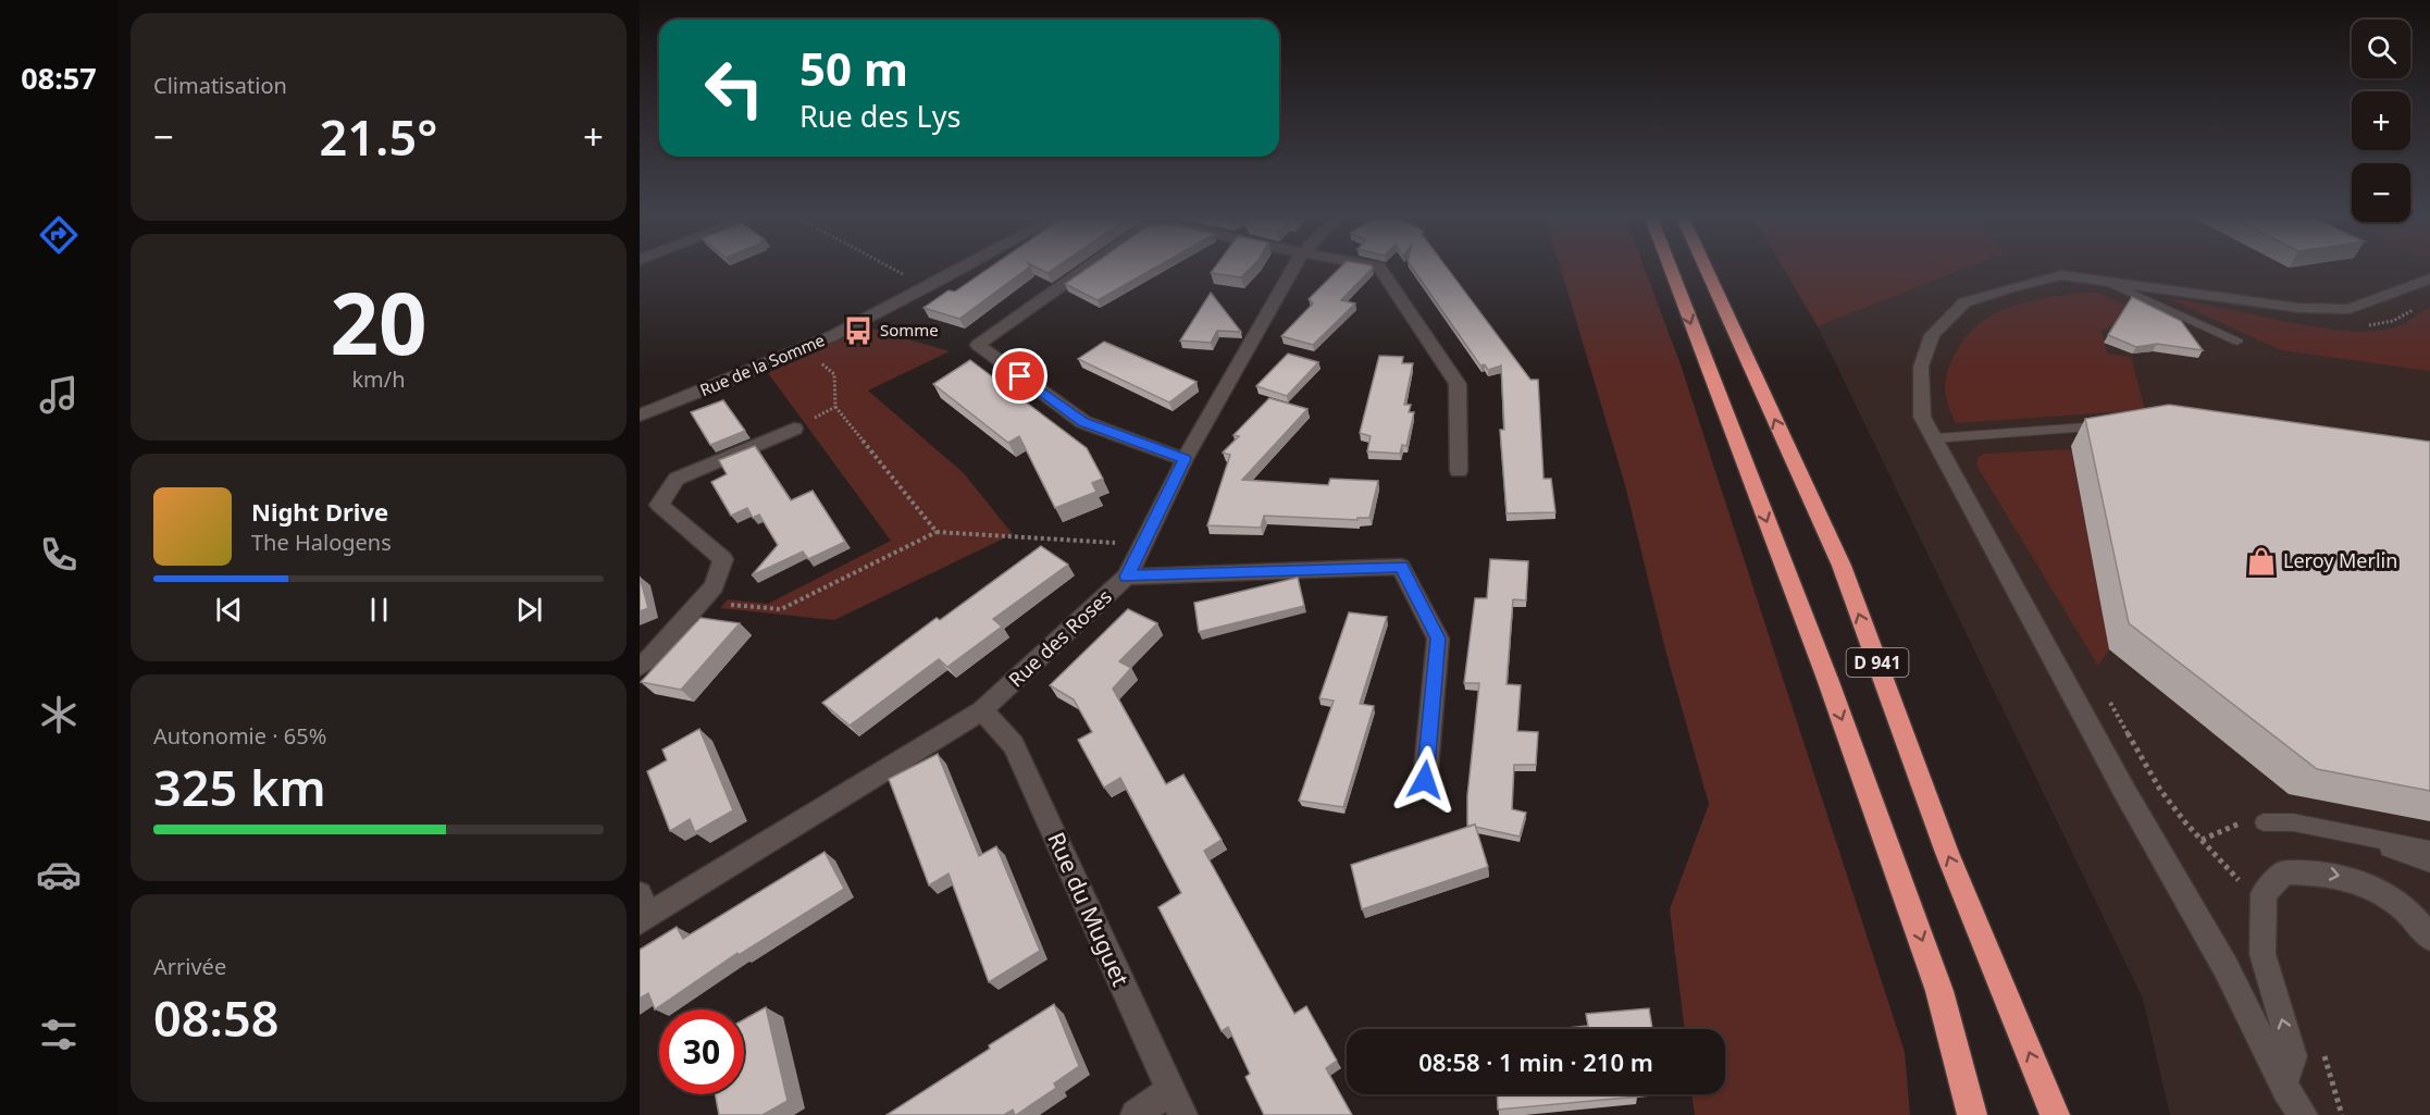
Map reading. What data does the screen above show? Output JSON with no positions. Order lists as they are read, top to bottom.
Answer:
{
  "streets": {
    "highway": ["D 941"],
    "street": ["Rue de la Somme", "Rue des Roses", "Rue du Muguet"]
  },
  "crossings": [
    ["Rue des Roses", "Rue du Muguet"]
  ],
  "places": {
    "bus stop": ["Somme"],
    "shop": ["Leroy Merlin"]
  },
  "page": {
    "tabs": "08:57",
    "tile": [
      "Climatisation",
      ["20", "km/h"],
      ["Autonomie · 65%", "325 km"],
      ["Arrivée", "08:58"]
    ],
    "map_buttons": ["+", "−"],
    "turn": ["50 m", "Rue des Lys"],
    "heat": ["−", "21.5°", "+"],
    "song": ["Night Drive", "The Halogens"],
    "limit": "30",
    "trip": "08:58 · 1 min · 210 m"
  }
}
